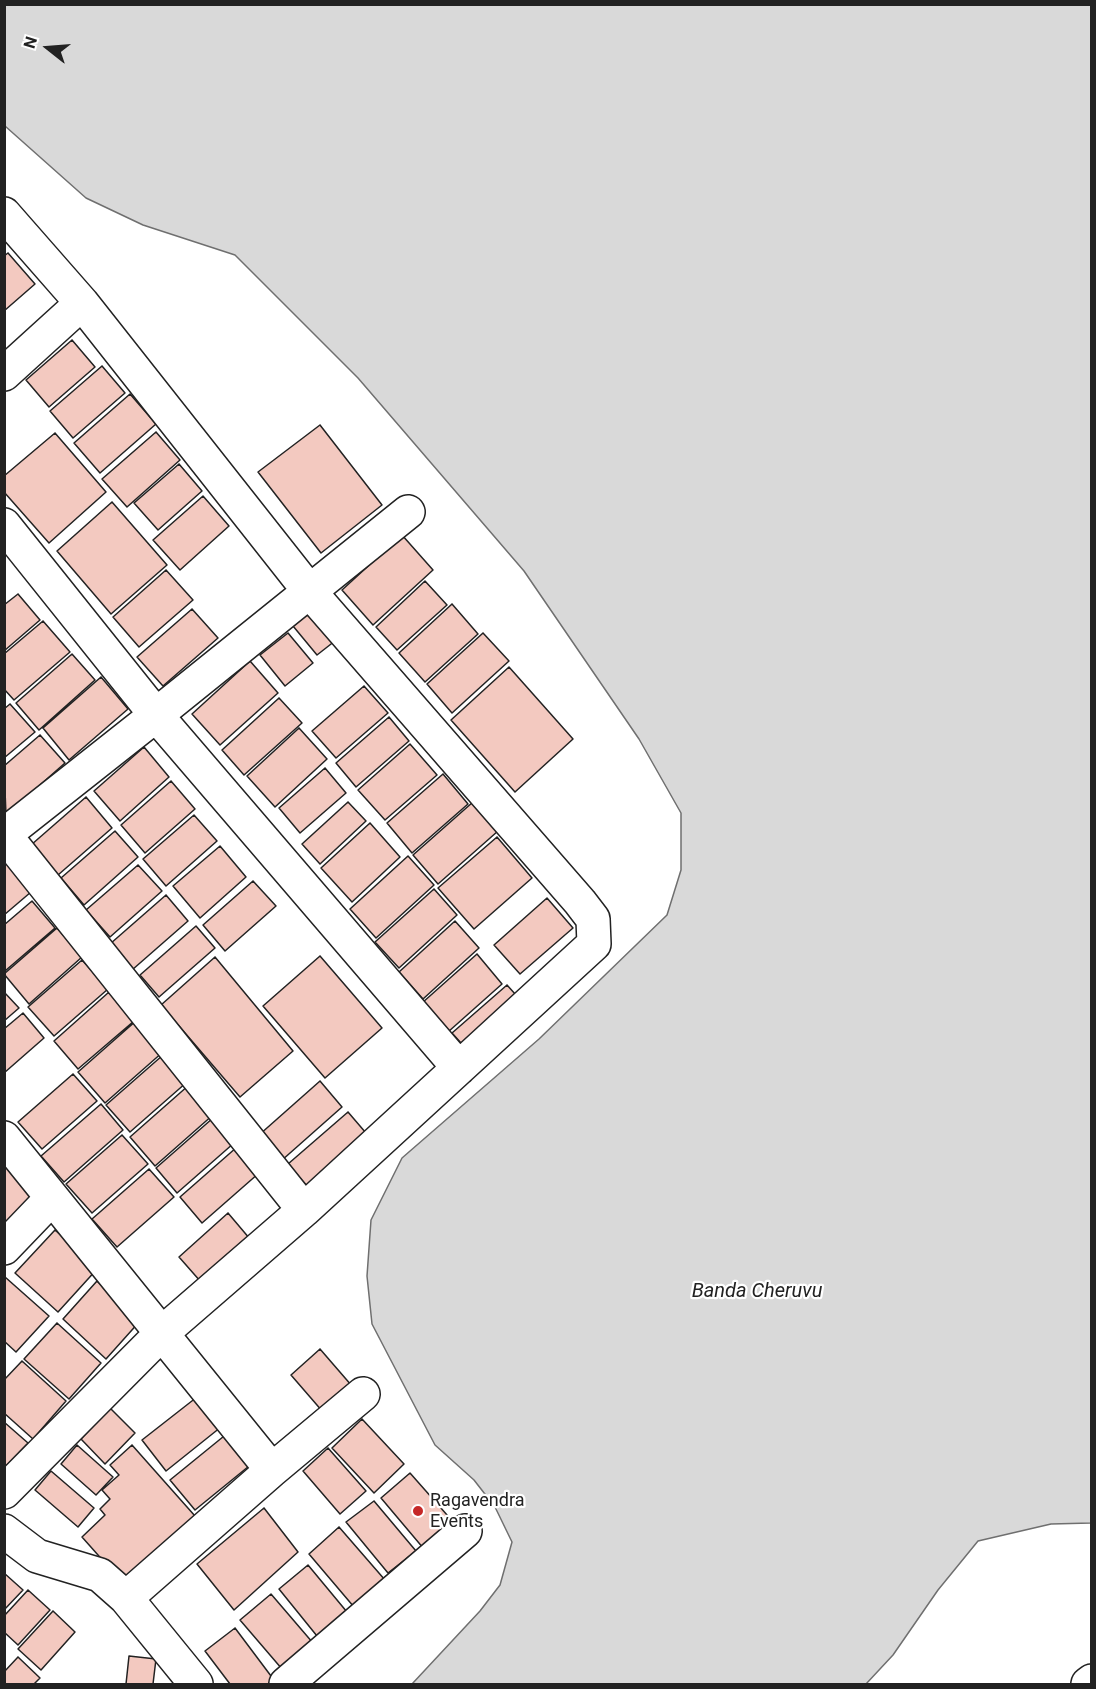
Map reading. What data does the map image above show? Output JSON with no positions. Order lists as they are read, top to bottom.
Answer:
{
  "water": ["Banda Cheruvu"],
  "places": ["Ragavendra Events"],
  "north": "left"
}
